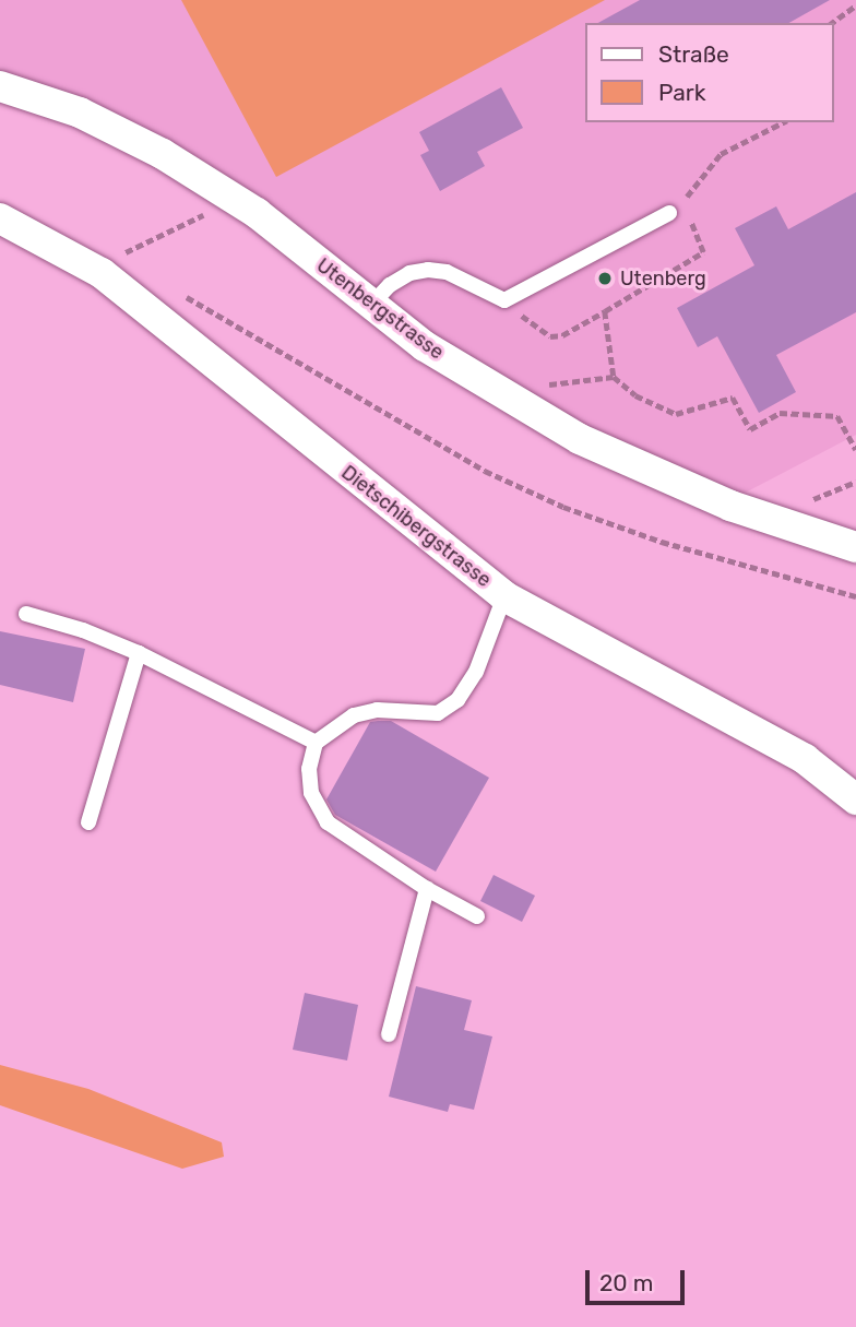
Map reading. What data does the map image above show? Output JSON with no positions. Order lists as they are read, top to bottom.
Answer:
{
  "streets": {
    "street": ["Utenbergstrasse", "Dietschibergstrasse"]
  },
  "places": ["Utenberg"],
  "legend": ["Straße", "Park"],
  "scale_bar": "20 m"
}
